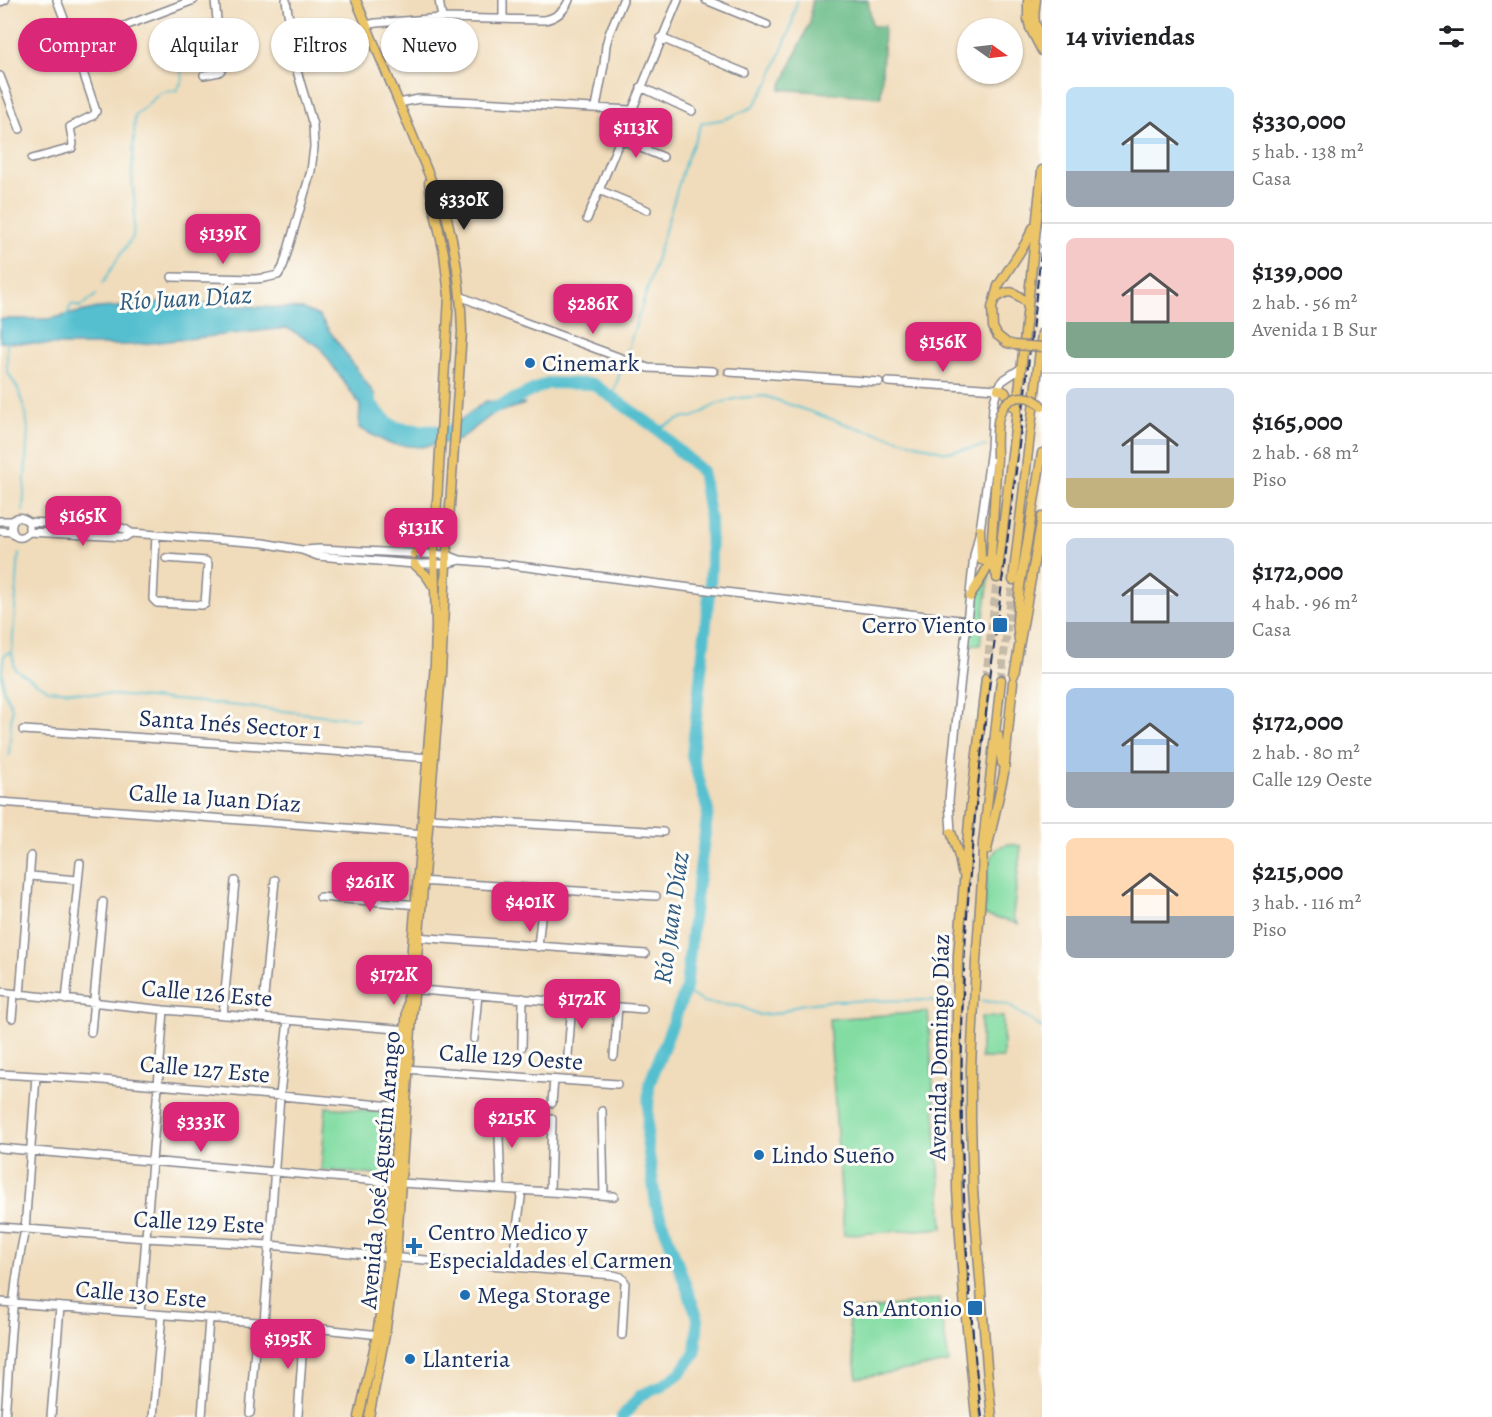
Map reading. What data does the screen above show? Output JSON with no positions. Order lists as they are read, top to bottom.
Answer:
{
  "streets": {
    "main road": ["Avenida Domingo Díaz", "Avenida José Agustín Arango"],
    "street": [
      "Santa Inés Sector 1",
      "Calle 1a Juan Díaz",
      "Calle 126 Este",
      "Calle 129 Oeste",
      "Calle 127 Este",
      "Calle 129 Este",
      "Calle 130 Este"
    ]
  },
  "crossings": [
    ["Santa Inés Sector 1", "Avenida José Agustín Arango"],
    ["Calle 1a Juan Díaz", "Avenida José Agustín Arango"],
    ["Calle 126 Este", "Avenida José Agustín Arango"],
    ["Calle 129 Oeste", "Avenida José Agustín Arango"],
    ["Calle 127 Este", "Avenida José Agustín Arango"],
    ["Avenida José Agustín Arango", "Calle 129 Este"],
    ["Avenida José Agustín Arango", "Calle 130 Este"]
  ],
  "water": ["Río Juan Díaz"],
  "places": {
    "other": [
      "Cinemark",
      "Lindo Sueño",
      "Mega Storage",
      "Llanteria"
    ],
    "transit": ["Cerro Viento", "San Antonio"],
    "health": ["Centro Medico y Especialdades el Carmen"]
  },
  "north": "right",
  "page": {
    "heading": "14 viviendas",
    "chip": [
      "Comprar",
      "Alquilar",
      "Filtros",
      "Nuevo"
    ],
    "list": [
      {
        "name": "$330,000",
        "note": "5 hab. · 138 m² · Casa"
      },
      {
        "name": "$139,000",
        "note": "2 hab. · 56 m² · Avenida 1 B Sur"
      },
      {
        "name": "$165,000",
        "note": "2 hab. · 68 m² · Piso"
      },
      {
        "name": "$172,000",
        "note": "4 hab. · 96 m² · Casa"
      },
      {
        "name": "$172,000",
        "note": "2 hab. · 80 m² · Calle 129 Oeste"
      },
      {
        "name": "$215,000",
        "note": "3 hab. · 116 m² · Piso"
      }
    ],
    "price": [
      "$113K",
      "$330K",
      "$139K",
      "$286K",
      "$156K",
      "$165K",
      "$131K",
      "$261K",
      "$401K",
      "$172K",
      "$172K",
      "$215K",
      "$333K",
      "$195K"
    ]
  }
}
